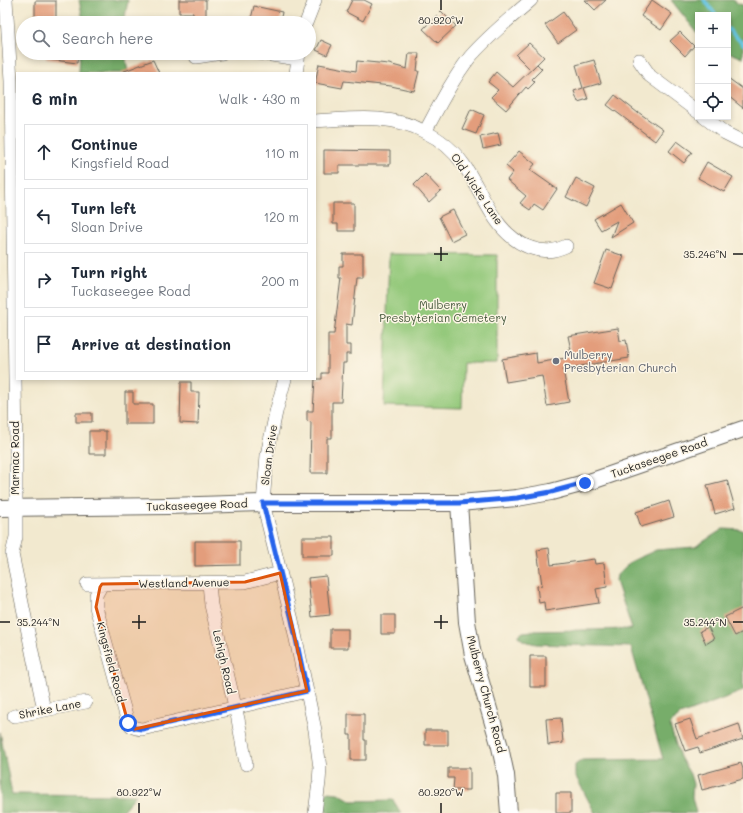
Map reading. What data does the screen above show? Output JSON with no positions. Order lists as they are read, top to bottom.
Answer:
{
  "streets": {
    "street": [
      "Old Wicke Lane",
      "Sloan Drive",
      "Marmac Road",
      "Tuckaseegee Road",
      "Westland Avenue",
      "Kingsfield Road",
      "Lehigh Road",
      "Mulberry Church Road",
      "Shrike Lane"
    ]
  },
  "crossings": [
    ["Sloan Drive", "Tuckaseegee Road"],
    ["Sloan Drive", "Westland Avenue"],
    ["Sloan Drive", "Kingsfield Road"],
    ["Marmac Road", "Tuckaseegee Road"],
    ["Marmac Road", "Shrike Lane"],
    ["Tuckaseegee Road", "Mulberry Church Road"],
    ["Westland Avenue", "Kingsfield Road"],
    ["Westland Avenue", "Lehigh Road"],
    ["Kingsfield Road", "Lehigh Road"]
  ],
  "parks": ["Mulberry Presbyterian Cemetery"],
  "places": ["Mulberry Presbyterian Church"],
  "page": {
    "map_buttons": ["+", "−"],
    "search": "Search here",
    "heading": ["6 min", "Walk · 430 m"],
    "list": [
      ["Continue", "Kingsfield Road", "110 m"],
      ["Turn left", "Sloan Drive", "120 m"],
      ["Turn right", "Tuckaseegee Road", "200 m"],
      "Arrive at destination"
    ]
  },
  "coordinates": [
    "80.920°W",
    "35.246°N",
    "35.244°N",
    "80.922°W"
  ]
}
